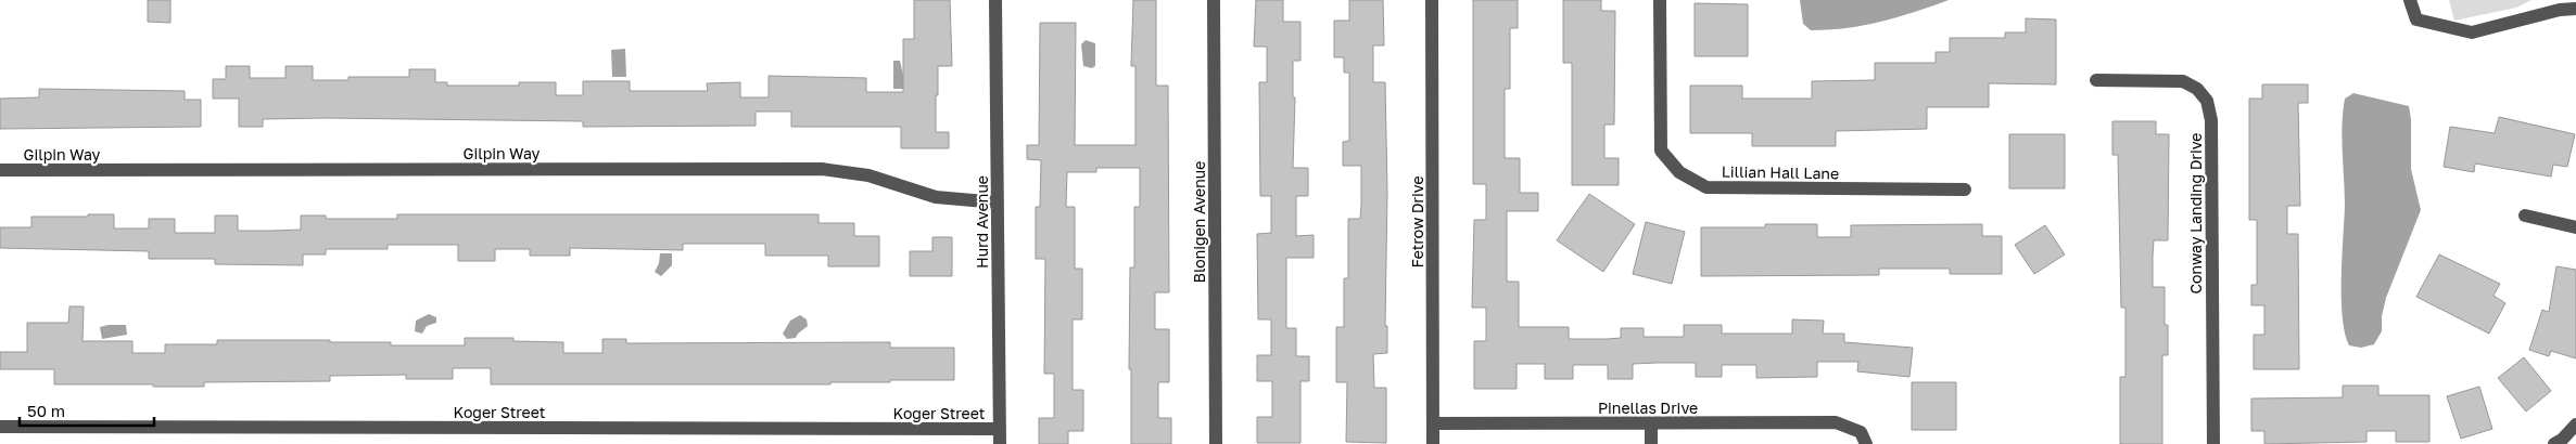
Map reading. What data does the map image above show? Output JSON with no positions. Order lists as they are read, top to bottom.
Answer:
{
  "streets": {
    "street": [
      "Gilpin Way",
      "Lillian Hall Lane",
      "Conway Landing Drive",
      "Hurd Avenue",
      "Blonigen Avenue",
      "Fetrow Drive",
      "Pinellas Drive",
      "Koger Street"
    ]
  },
  "crossings": [
    ["Gilpin Way", "Hurd Avenue"],
    ["Hurd Avenue", "Koger Street"],
    ["Fetrow Drive", "Pinellas Drive"]
  ],
  "scale_bar": "50 m"
}
